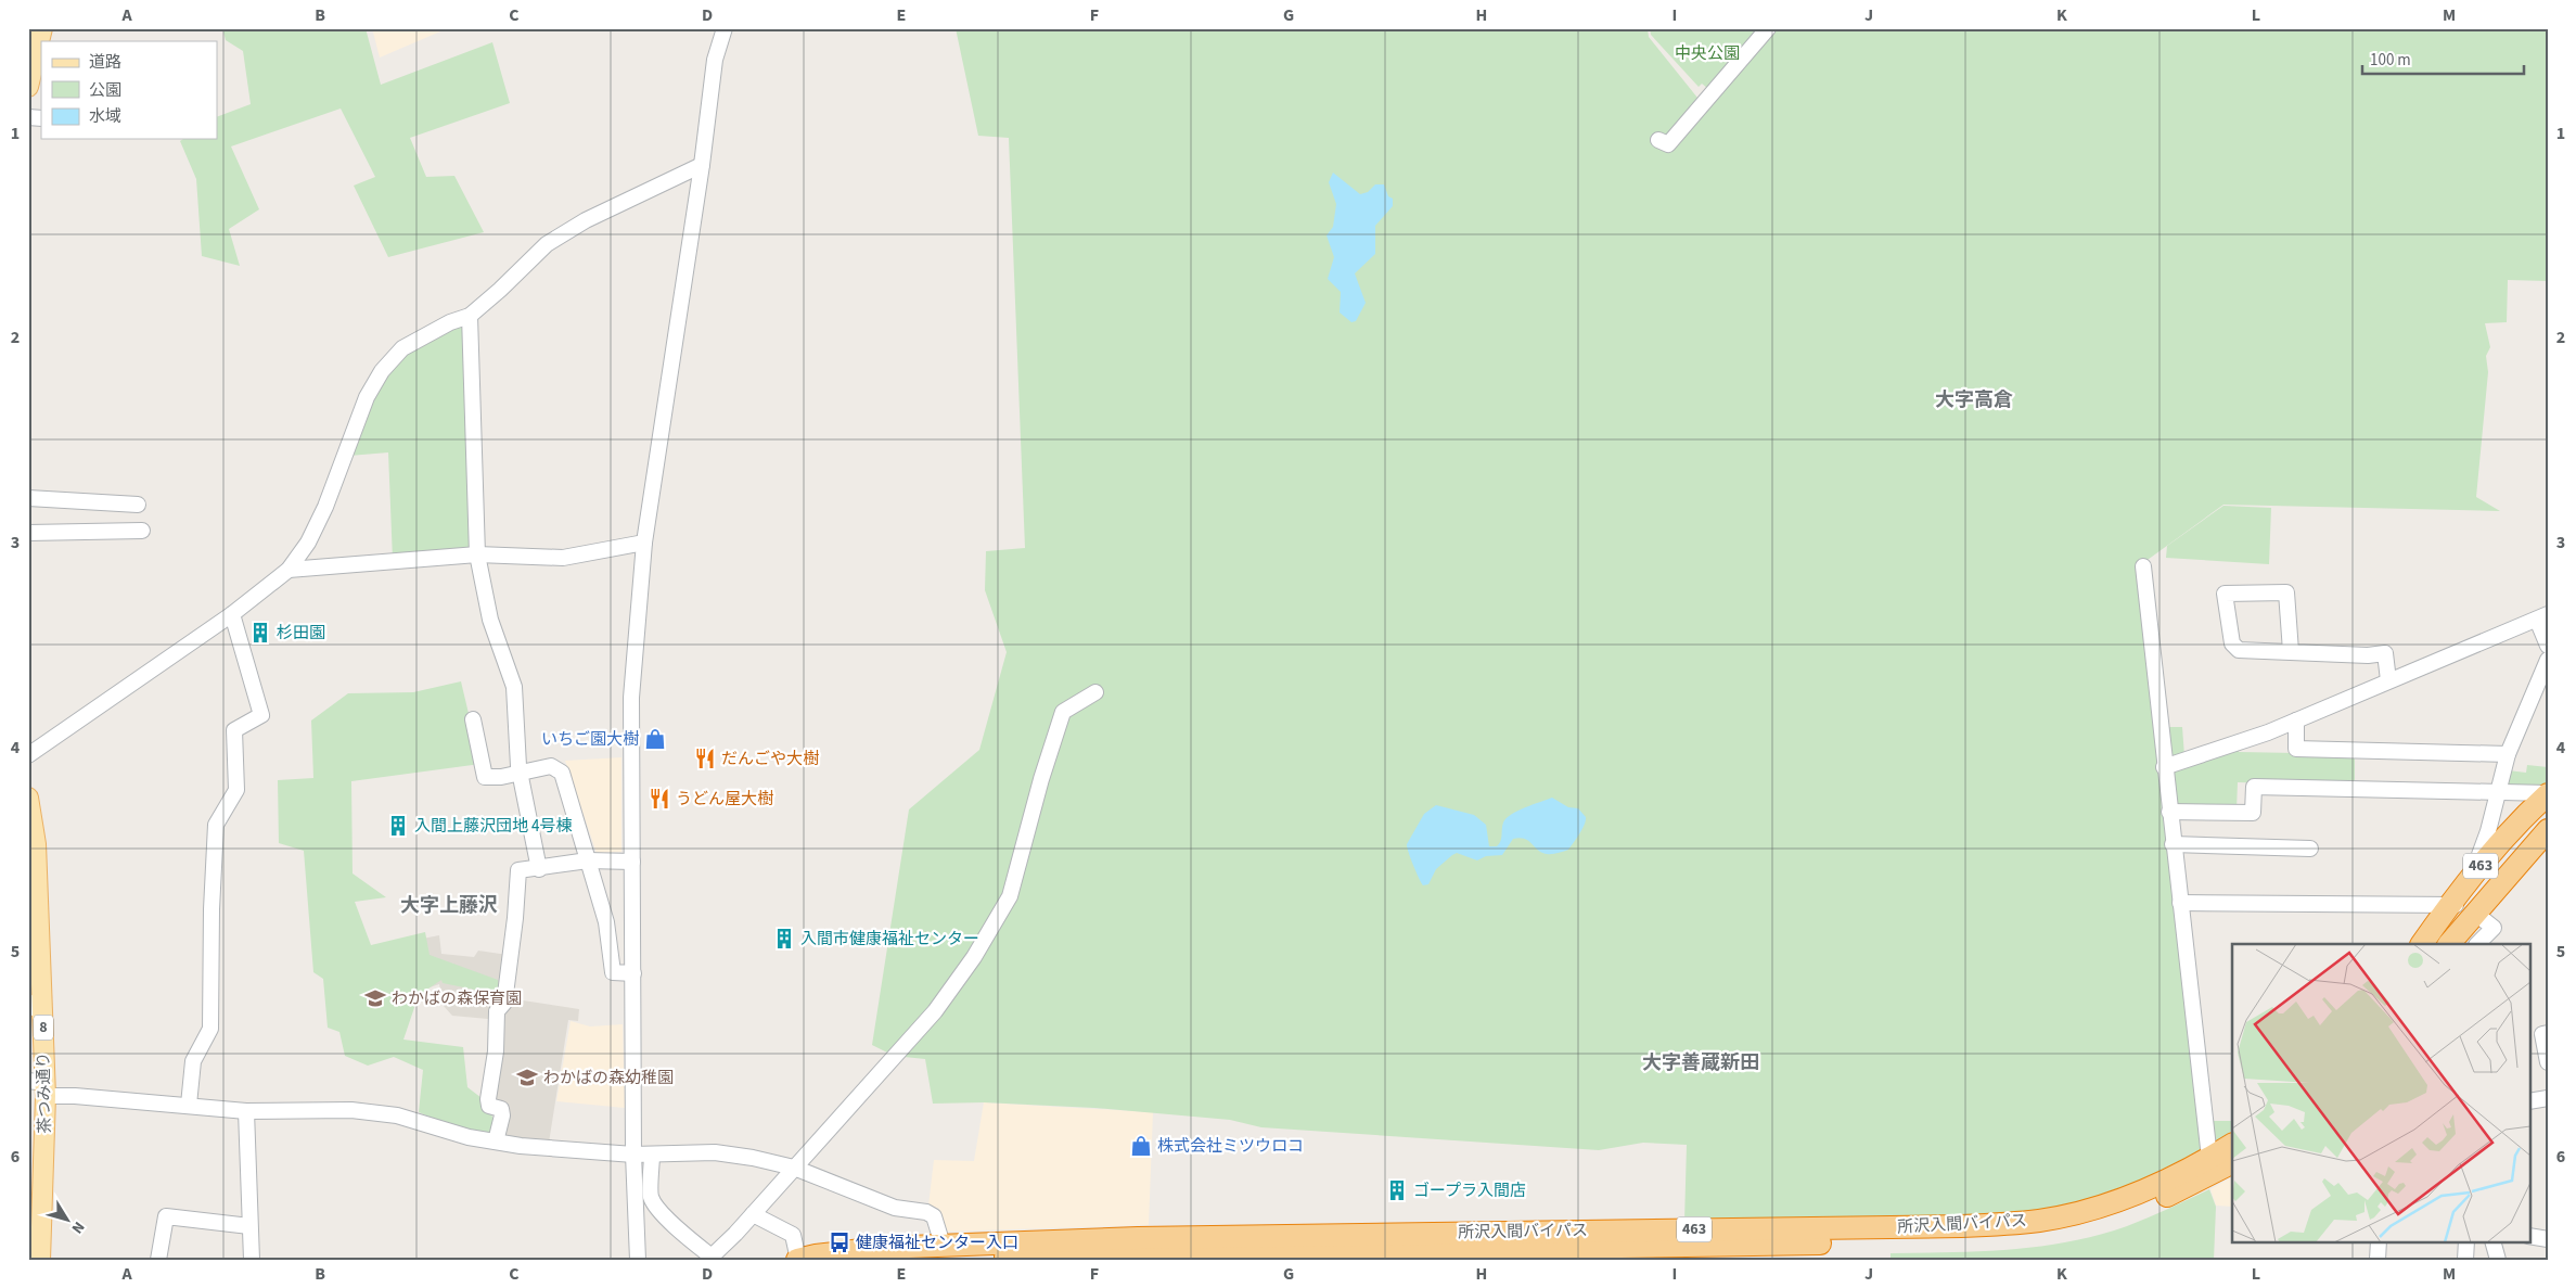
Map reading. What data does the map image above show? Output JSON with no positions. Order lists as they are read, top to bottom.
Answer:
{
  "streets": {
    "highway": ["463", "所沢入間バイパス"],
    "main road": ["8", "茶つみ通り"]
  },
  "districts": ["大字高倉", "大字上藤沢", "大字善蔵新田"],
  "parks": ["中央公園"],
  "places": {
    "building": [
      "杉田園",
      "入間上藤沢団地 4号棟",
      "入間市健康福祉センター",
      "ゴープラ入間店"
    ],
    "shop": ["いちご園大樹", "株式会社ミツウロコ"],
    "restaurant": ["だんごや大樹", "うどん屋大樹"],
    "school or university": ["わかばの森保育園", "わかばの森幼稚園"],
    "bus stop": ["健康福祉センター入口"]
  },
  "legend": ["道路", "公園", "水域"],
  "scale_bar": "100 m",
  "north": "bottom right",
  "grid": {
    "columns": [
      "A",
      "B",
      "C",
      "D",
      "E",
      "F",
      "G",
      "H",
      "I",
      "J",
      "K",
      "L",
      "M"
    ],
    "rows": [
      "1",
      "2",
      "3",
      "4",
      "5",
      "6"
    ]
  }
}
